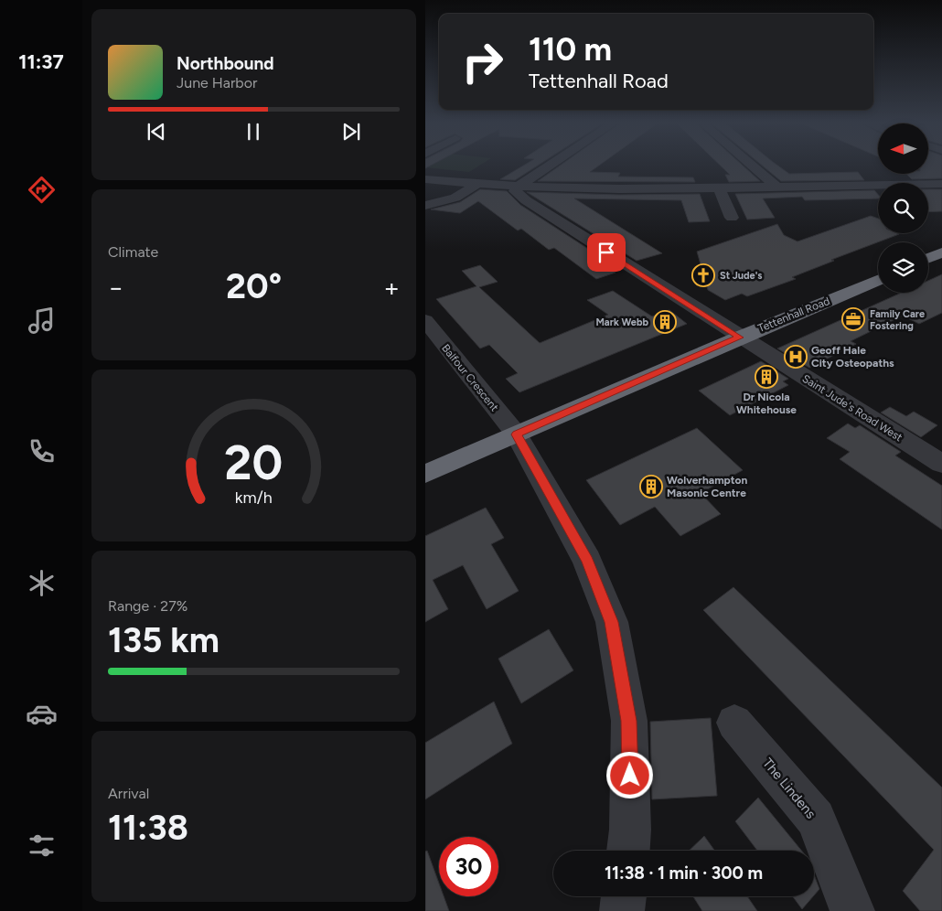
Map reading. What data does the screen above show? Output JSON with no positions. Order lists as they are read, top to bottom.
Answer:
{
  "streets": {
    "highway": ["Tettenhall Road"],
    "street": ["Balfour Crescent", "Saint Jude's Road West", "The Lindens"]
  },
  "crossings": [
    ["Tettenhall Road", "Balfour Crescent"],
    ["Tettenhall Road", "Saint Jude's Road West"]
  ],
  "places": {
    "church": ["St Jude's"],
    "office": ["Family Care Fostering"],
    "building": ["Mark Webb", "Dr Nicola Whitehouse", "Wolverhampton Masonic Centre"],
    "hospital": ["Geoff Hale City Osteopaths"]
  },
  "north": "left",
  "page": {
    "tabs": "11:37",
    "turn": ["110 m", "Tettenhall Road"],
    "song": ["Northbound", "June Harbor"],
    "tile": [
      "Climate",
      ["Range · 27%", "135 km"],
      ["Arrival", "11:38"]
    ],
    "heat": ["−", "20°", "+"],
    "limit": "30",
    "trip": "11:38 · 1 min · 300 m",
    "gauge": ["20", "km/h"]
  }
}
